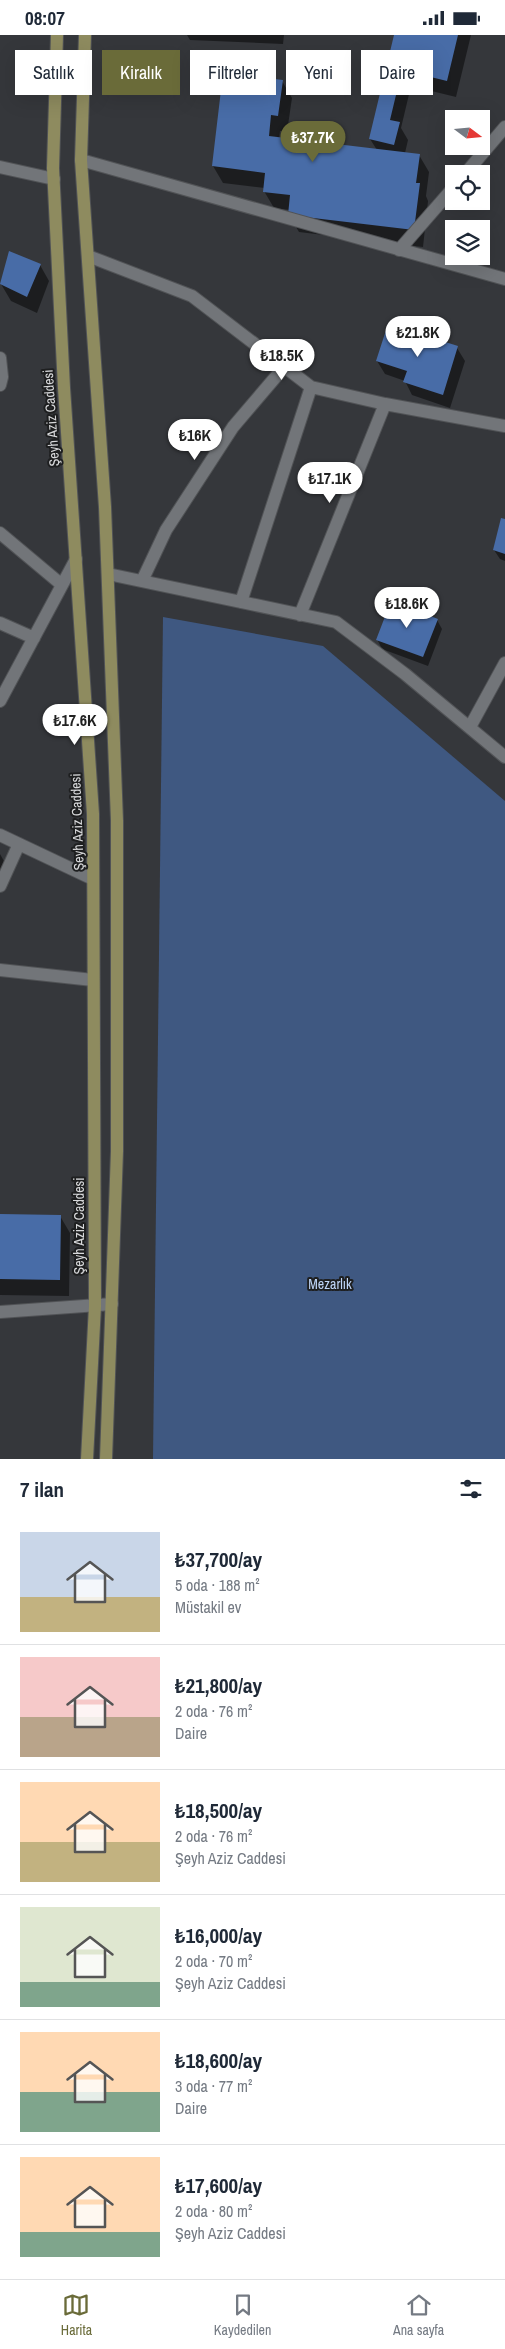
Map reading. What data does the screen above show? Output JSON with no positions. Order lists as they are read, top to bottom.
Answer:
{
  "streets": {
    "main road": ["Şeyh Aziz Caddesi"]
  },
  "parks": ["Mezarlık"],
  "north": "right",
  "page": {
    "status": "08:07",
    "chip": [
      "Satılık",
      "Kiralık",
      "Filtreler",
      "Yeni",
      "Daire"
    ],
    "price": [
      "₺37.7K",
      "₺21.8K",
      "₺18.5K",
      "₺16K",
      "₺17.1K",
      "₺18.6K",
      "₺17.6K"
    ],
    "heading": "7 ilan",
    "list": [
      {
        "name": "₺37,700/ay",
        "note": "5 oda · 188 m² · Müstakil ev"
      },
      {
        "name": "₺21,800/ay",
        "note": "2 oda · 76 m² · Daire"
      },
      {
        "name": "₺18,500/ay",
        "note": "2 oda · 76 m² · Şeyh Aziz Caddesi"
      },
      {
        "name": "₺16,000/ay",
        "note": "2 oda · 70 m² · Şeyh Aziz Caddesi"
      },
      {
        "name": "₺18,600/ay",
        "note": "3 oda · 77 m² · Daire"
      },
      {
        "name": "₺17,600/ay",
        "note": "2 oda · 80 m² · Şeyh Aziz Caddesi"
      }
    ],
    "tabs": ["Harita", "Kaydedilen", "Ana sayfa"]
  }
}
